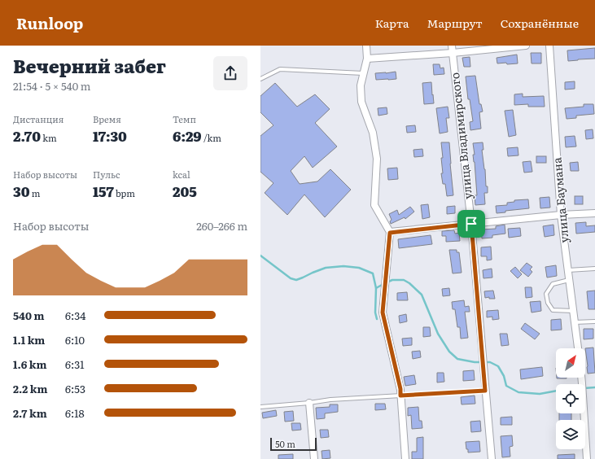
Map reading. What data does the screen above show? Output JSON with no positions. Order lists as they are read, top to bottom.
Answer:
{
  "streets": {
    "street": ["улица Владимирского", "улица Баумана"]
  },
  "scale_bar": "50 m",
  "north": "top right",
  "page": {
    "header": "Runloop",
    "nav": ["Карта", "Маршрут", "Сохранённые"],
    "heading": ["Вечерний забег", "21:54 · 5 × 540 m"],
    "stats": [
      ["Дистанция", "2.70 km"],
      ["Время", "17:30"],
      ["Темп", "6:29 /km"],
      ["Набор высоты", "30 m"],
      ["Пульс", "157 bpm"],
      ["kcal", "205"]
    ],
    "chart": ["Набор высоты", "260–266 m"],
    "list": [
      {
        "name": "540 m",
        "note": "6:34"
      },
      {
        "name": "1.1 km",
        "note": "6:10"
      },
      {
        "name": "1.6 km",
        "note": "6:31"
      },
      {
        "name": "2.2 km",
        "note": "6:53"
      },
      {
        "name": "2.7 km",
        "note": "6:18"
      }
    ],
    "scale": "50 m"
  }
}
